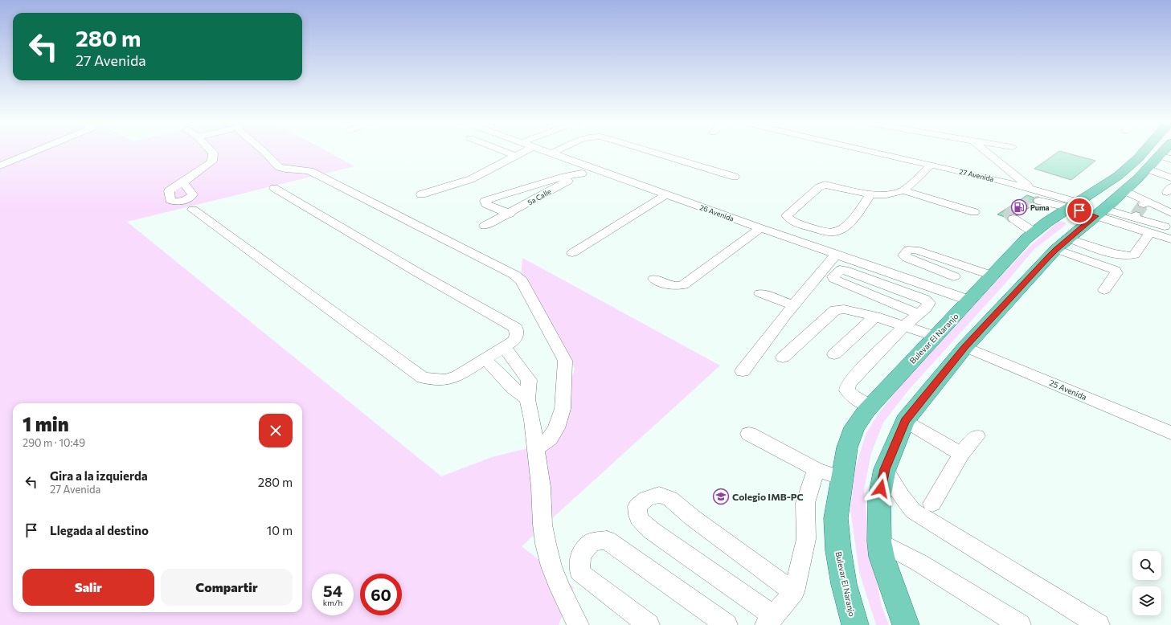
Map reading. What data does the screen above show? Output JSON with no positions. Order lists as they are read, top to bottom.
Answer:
{
  "streets": {
    "main road": ["Bulevar El Naranjo"],
    "street": [
      "27 Avenida",
      "5a Calle",
      "26 Avenida",
      "25 Avenida"
    ]
  },
  "crossings": [
    ["27 Avenida", "Bulevar El Naranjo"],
    ["5a Calle", "26 Avenida"],
    ["26 Avenida", "Bulevar El Naranjo"]
  ],
  "places": {
    "fuel station": ["Puma"],
    "school or university": ["Colegio IMB-PC"]
  },
  "page": {
    "turn": ["280 m", "27 Avenida"],
    "heading": ["1 min", "290 m · 10:49"],
    "list": [
      {
        "name": "Gira a la izquierda",
        "note": "27 Avenida",
        "value": "280 m"
      },
      {
        "name": "Llegada al destino",
        "value": "10 m"
      }
    ],
    "buttons": ["Salir", "Compartir"],
    "speed": "54 km/h",
    "limit": "60"
  }
}
